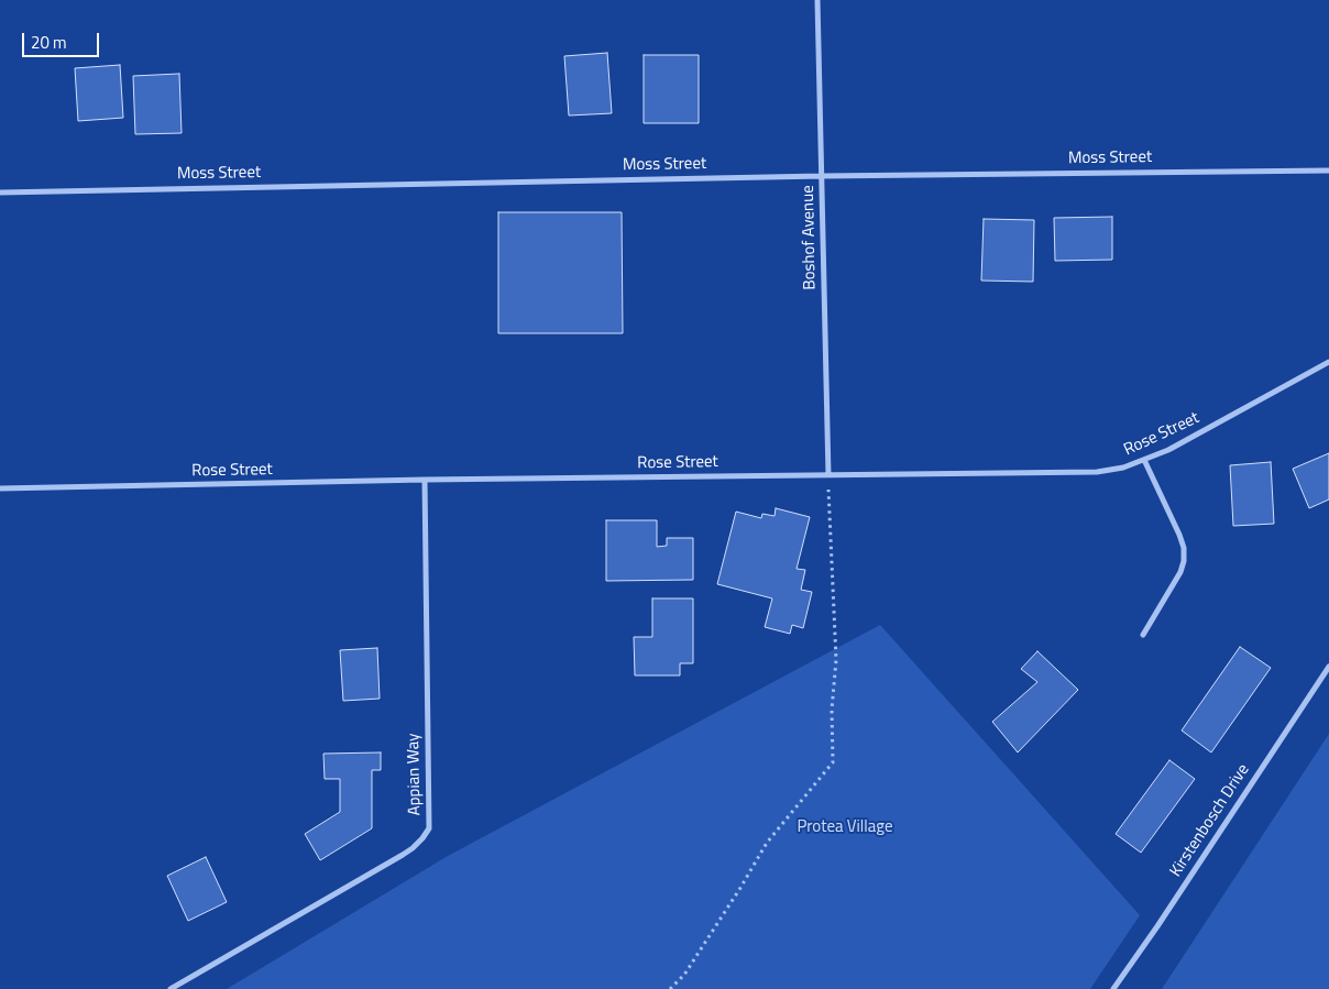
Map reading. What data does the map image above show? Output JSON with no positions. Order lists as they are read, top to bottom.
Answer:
{
  "streets": {
    "street": [
      "Moss Street",
      "Boshof Avenue",
      "Rose Street",
      "Appian Way",
      "Kirstenbosch Drive"
    ]
  },
  "crossings": [
    ["Moss Street", "Boshof Avenue"],
    ["Boshof Avenue", "Rose Street"],
    ["Rose Street", "Appian Way"]
  ],
  "parks": ["Protea Village"],
  "scale_bar": "20 m"
}
